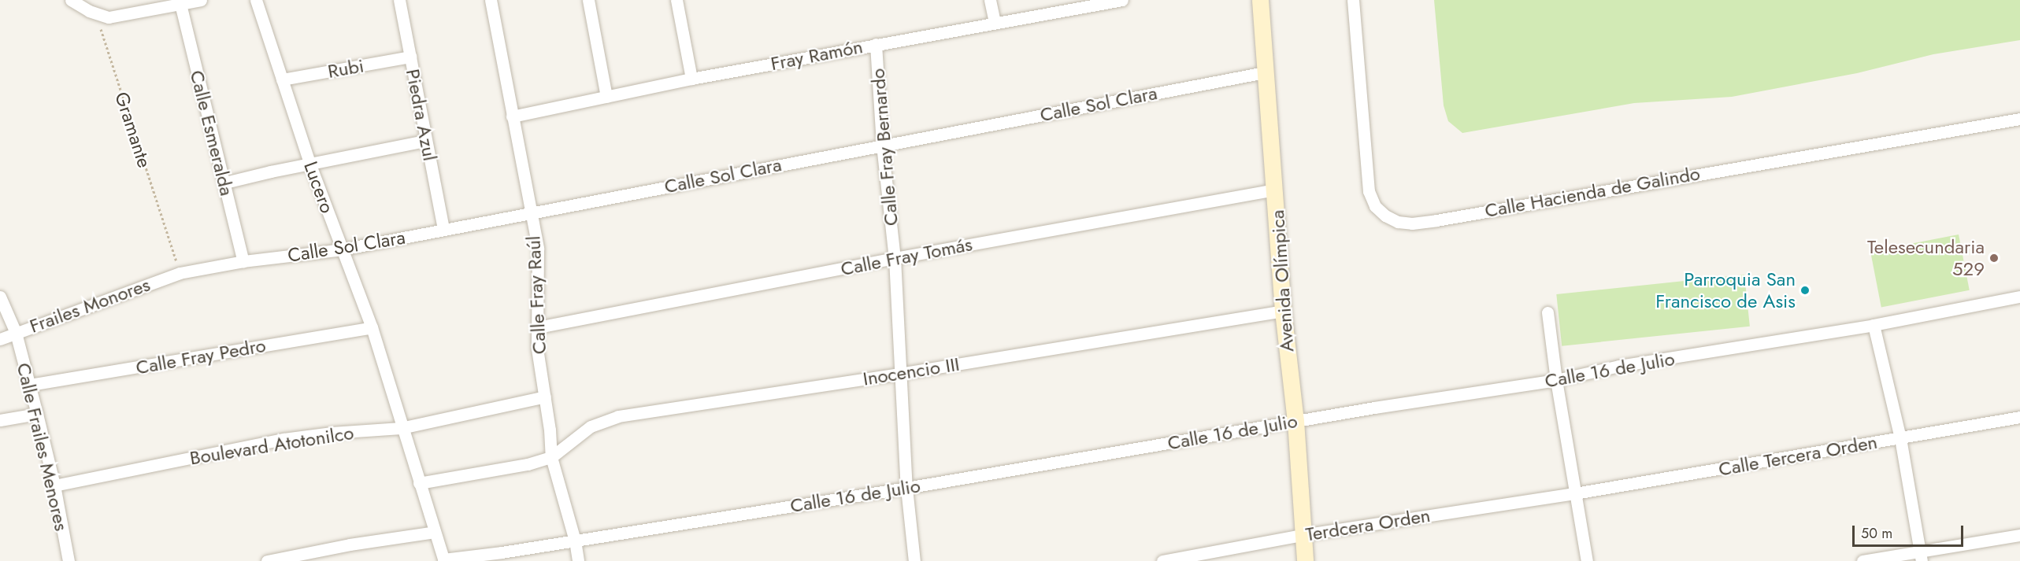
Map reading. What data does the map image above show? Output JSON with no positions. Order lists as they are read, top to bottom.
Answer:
{
  "streets": {
    "street": [
      "Fray Ramón",
      "Rubi",
      "Calle Sol Clara",
      "Piedra Azul",
      "Calle Esmeralda",
      "Calle Fray Bernardo",
      "Lucero",
      "Calle Hacienda de Galindo",
      "Calle Fray Tomás",
      "Avenida Olímpica",
      "Calle Fray Raúl",
      "Frailes Monores",
      "Calle Fray Pedro",
      "Calle 16 de Julio",
      "Inocencio III",
      "Boulevard Atotonilco",
      "Calle Frailes Menores",
      "Calle Tercera Orden",
      "Terdcera Orden"
    ],
    "path": ["Gramante"]
  },
  "crossings": [
    ["Fray Ramón", "Calle Fray Bernardo"],
    ["Fray Ramón", "Calle Fray Raúl"],
    ["Rubi", "Piedra Azul"],
    ["Rubi", "Lucero"],
    ["Calle Sol Clara", "Piedra Azul"],
    ["Calle Sol Clara", "Gramante"],
    ["Calle Sol Clara", "Calle Esmeralda"],
    ["Calle Sol Clara", "Calle Fray Bernardo"],
    ["Calle Sol Clara", "Lucero"],
    ["Calle Sol Clara", "Avenida Olímpica"],
    ["Calle Sol Clara", "Calle Fray Raúl"],
    ["Calle Sol Clara", "Frailes Monores"],
    ["Gramante", "Frailes Monores"],
    ["Calle Fray Bernardo", "Calle Fray Tomás"],
    ["Calle Fray Bernardo", "Calle 16 de Julio"],
    ["Calle Fray Bernardo", "Inocencio III"],
    ["Lucero", "Calle Fray Pedro"],
    ["Lucero", "Calle 16 de Julio"],
    ["Lucero", "Boulevard Atotonilco"],
    ["Calle Fray Tomás", "Avenida Olímpica"],
    ["Calle Fray Tomás", "Calle Fray Raúl"],
    ["Avenida Olímpica", "Calle 16 de Julio"],
    ["Avenida Olímpica", "Inocencio III"],
    ["Avenida Olímpica", "Terdcera Orden"],
    ["Calle Fray Raúl", "Calle 16 de Julio"],
    ["Calle Fray Raúl", "Inocencio III"],
    ["Calle Fray Raúl", "Boulevard Atotonilco"],
    ["Frailes Monores", "Calle Frailes Menores"],
    ["Calle Fray Pedro", "Calle Frailes Menores"],
    ["Boulevard Atotonilco", "Calle Frailes Menores"],
    ["Calle Tercera Orden", "Terdcera Orden"]
  ],
  "places": ["Telesecundaria 529", "Parroquia San Francisco de Asis"],
  "scale_bar": "50 m"
}
